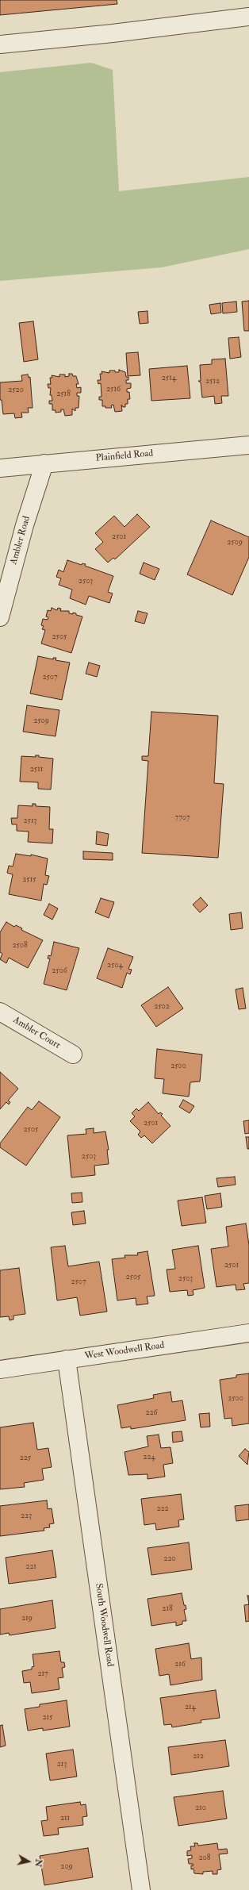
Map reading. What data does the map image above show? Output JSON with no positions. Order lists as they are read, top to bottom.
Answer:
{
  "streets": {
    "street": [
      "Plainfield Road",
      "Ambler Road",
      "Ambler Court",
      "West Woodwell Road",
      "South Woodwell Road"
    ]
  },
  "crossings": [
    ["Plainfield Road", "Ambler Road"],
    ["West Woodwell Road", "South Woodwell Road"]
  ],
  "house_numbers": [
    "2514",
    "2512",
    "2516",
    "2520",
    "2518",
    "2501",
    "2509",
    "2503",
    "2505",
    "2507",
    "2509",
    "2511",
    "7707",
    "2513",
    "2515",
    "2508",
    "2504",
    "2506",
    "2502",
    "2500",
    "2501",
    "2505",
    "2503",
    "2501",
    "2505",
    "2503",
    "2507",
    "2500",
    "226",
    "224",
    "225",
    "222",
    "223",
    "220",
    "221",
    "218",
    "219",
    "216",
    "217",
    "214",
    "215",
    "212",
    "213",
    "210",
    "211",
    "208",
    "209"
  ],
  "north": "right"
}
